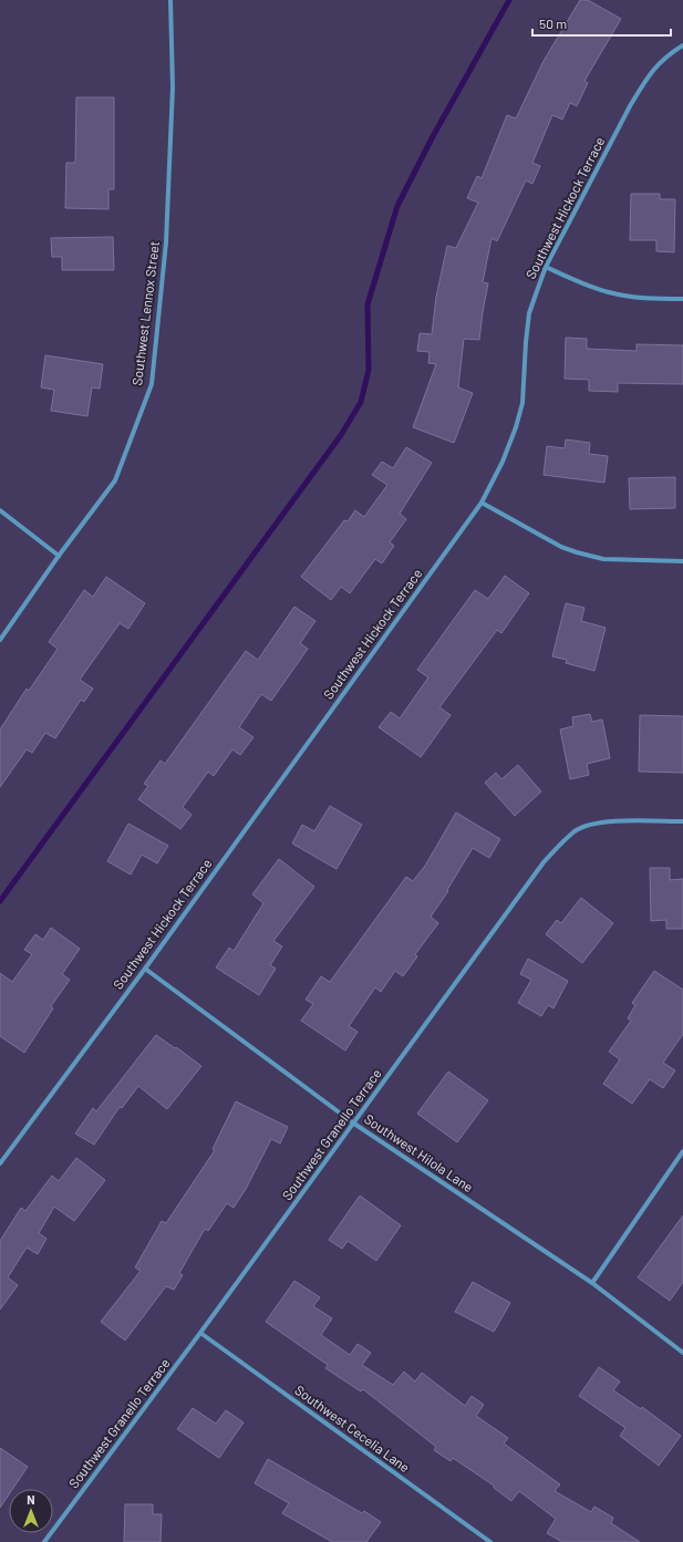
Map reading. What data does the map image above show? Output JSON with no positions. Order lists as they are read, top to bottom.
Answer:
{
  "streets": {
    "street": [
      "Southwest Hickock Terrace",
      "Southwest Lennox Street",
      "Southwest Granello Terrace",
      "Southwest Hilola Lane",
      "Southwest Cecelia Lane"
    ]
  },
  "crossings": [
    ["Southwest Hickock Terrace", "Southwest Hilola Lane"],
    ["Southwest Granello Terrace", "Southwest Hilola Lane"],
    ["Southwest Granello Terrace", "Southwest Cecelia Lane"]
  ],
  "scale_bar": "50 m",
  "north": "top"
}
